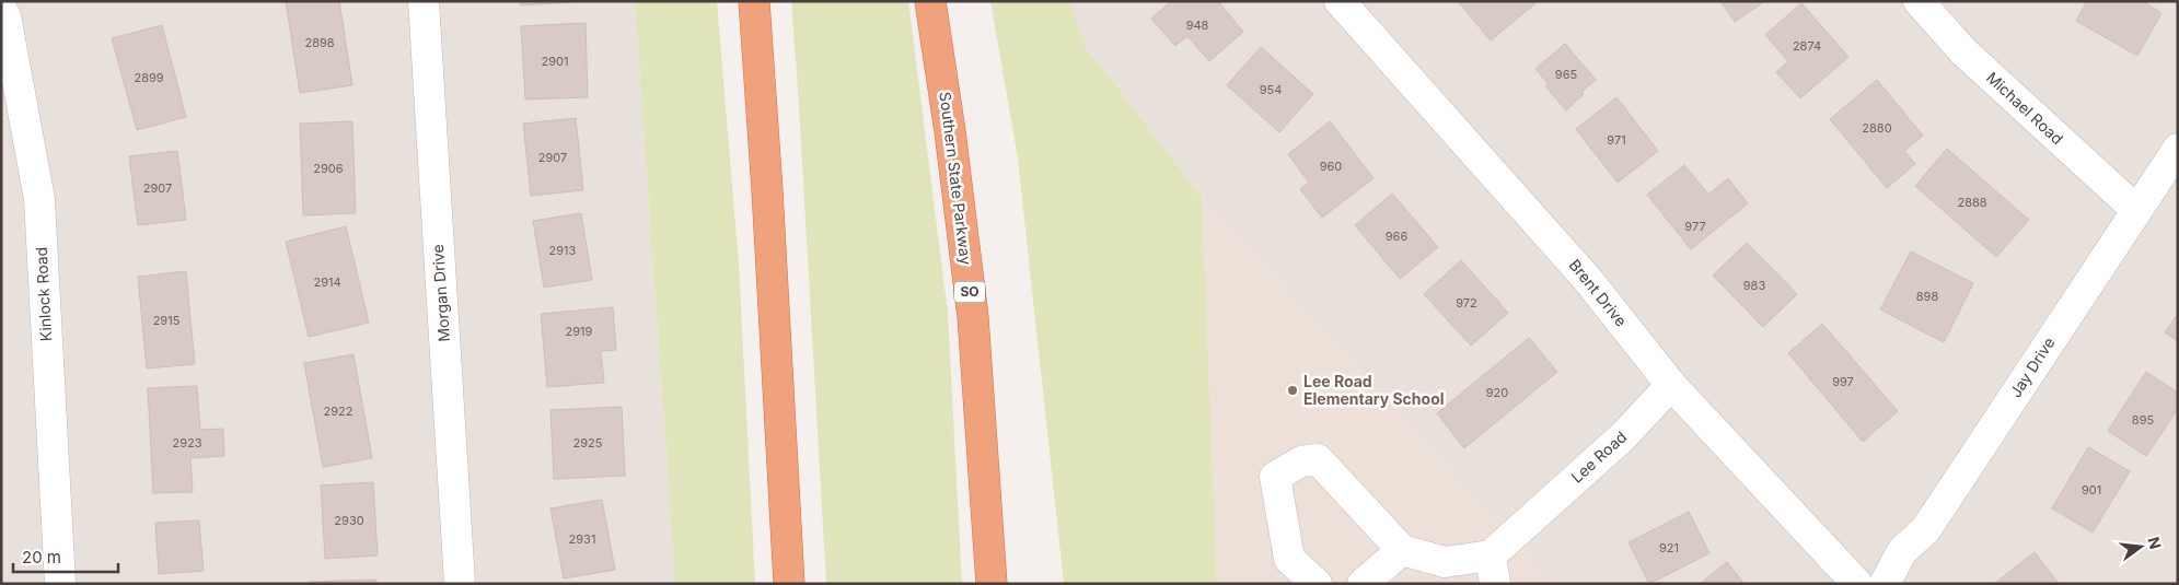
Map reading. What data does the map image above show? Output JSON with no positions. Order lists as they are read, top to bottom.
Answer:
{
  "streets": {
    "highway": ["Southern State Parkway", "SO"],
    "street": [
      "Michael Road",
      "Morgan Drive",
      "Brent Drive",
      "Kinlock Road",
      "Jay Drive",
      "Lee Road"
    ]
  },
  "crossings": [
    ["Michael Road", "Jay Drive"],
    ["Brent Drive", "Lee Road"]
  ],
  "places": ["Lee Road Elementary School"],
  "house_numbers": [
    "948",
    "2898",
    "2874",
    "2901",
    "965",
    "2899",
    "954",
    "2880",
    "971",
    "2907",
    "960",
    "2906",
    "2907",
    "2888",
    "977",
    "966",
    "2913",
    "2914",
    "983",
    "898",
    "972",
    "2915",
    "2919",
    "997",
    "920",
    "2922",
    "895",
    "2923",
    "2925",
    "901",
    "2930",
    "2931",
    "921"
  ],
  "scale_bar": "20 m",
  "north": "right"
}
